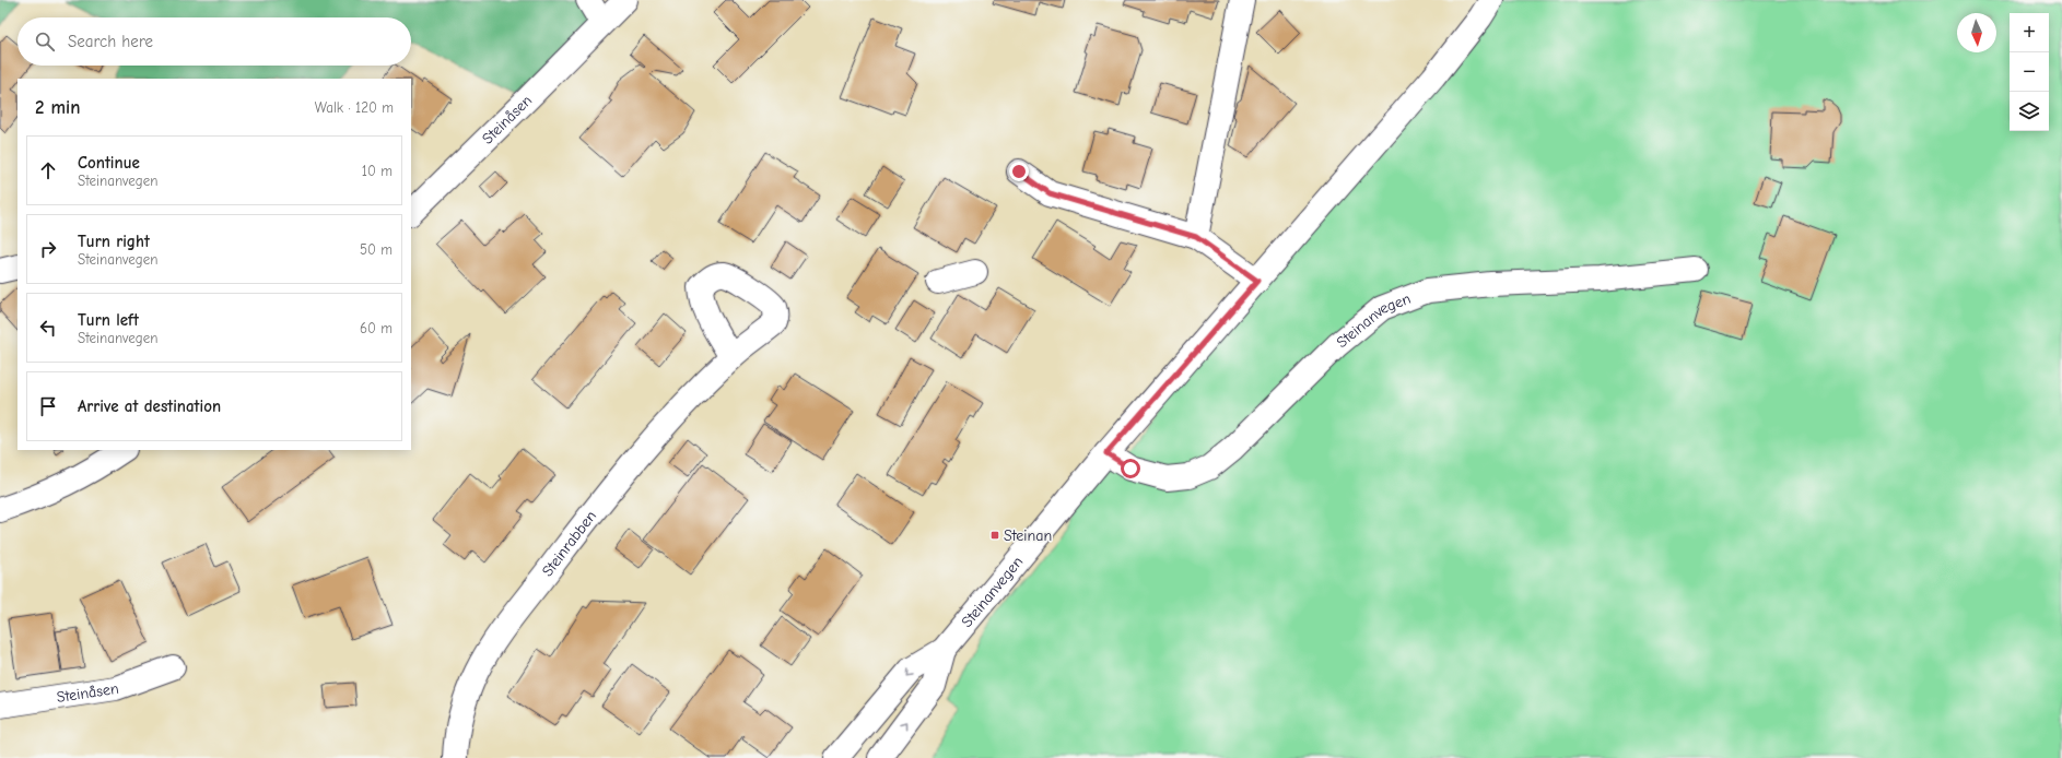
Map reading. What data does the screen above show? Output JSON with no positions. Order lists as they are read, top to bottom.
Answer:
{
  "streets": {
    "street": ["Steinåsen", "Steinanvegen", "Steinrabben"]
  },
  "places": {
    "transit": ["Steinan"]
  },
  "north": "bottom",
  "page": {
    "map_buttons": ["+", "−"],
    "search": "Search here",
    "heading": ["2 min", "Walk · 120 m"],
    "list": [
      ["Continue", "Steinanvegen", "10 m"],
      ["Turn right", "Steinanvegen", "50 m"],
      ["Turn left", "Steinanvegen", "60 m"],
      "Arrive at destination"
    ]
  }
}
